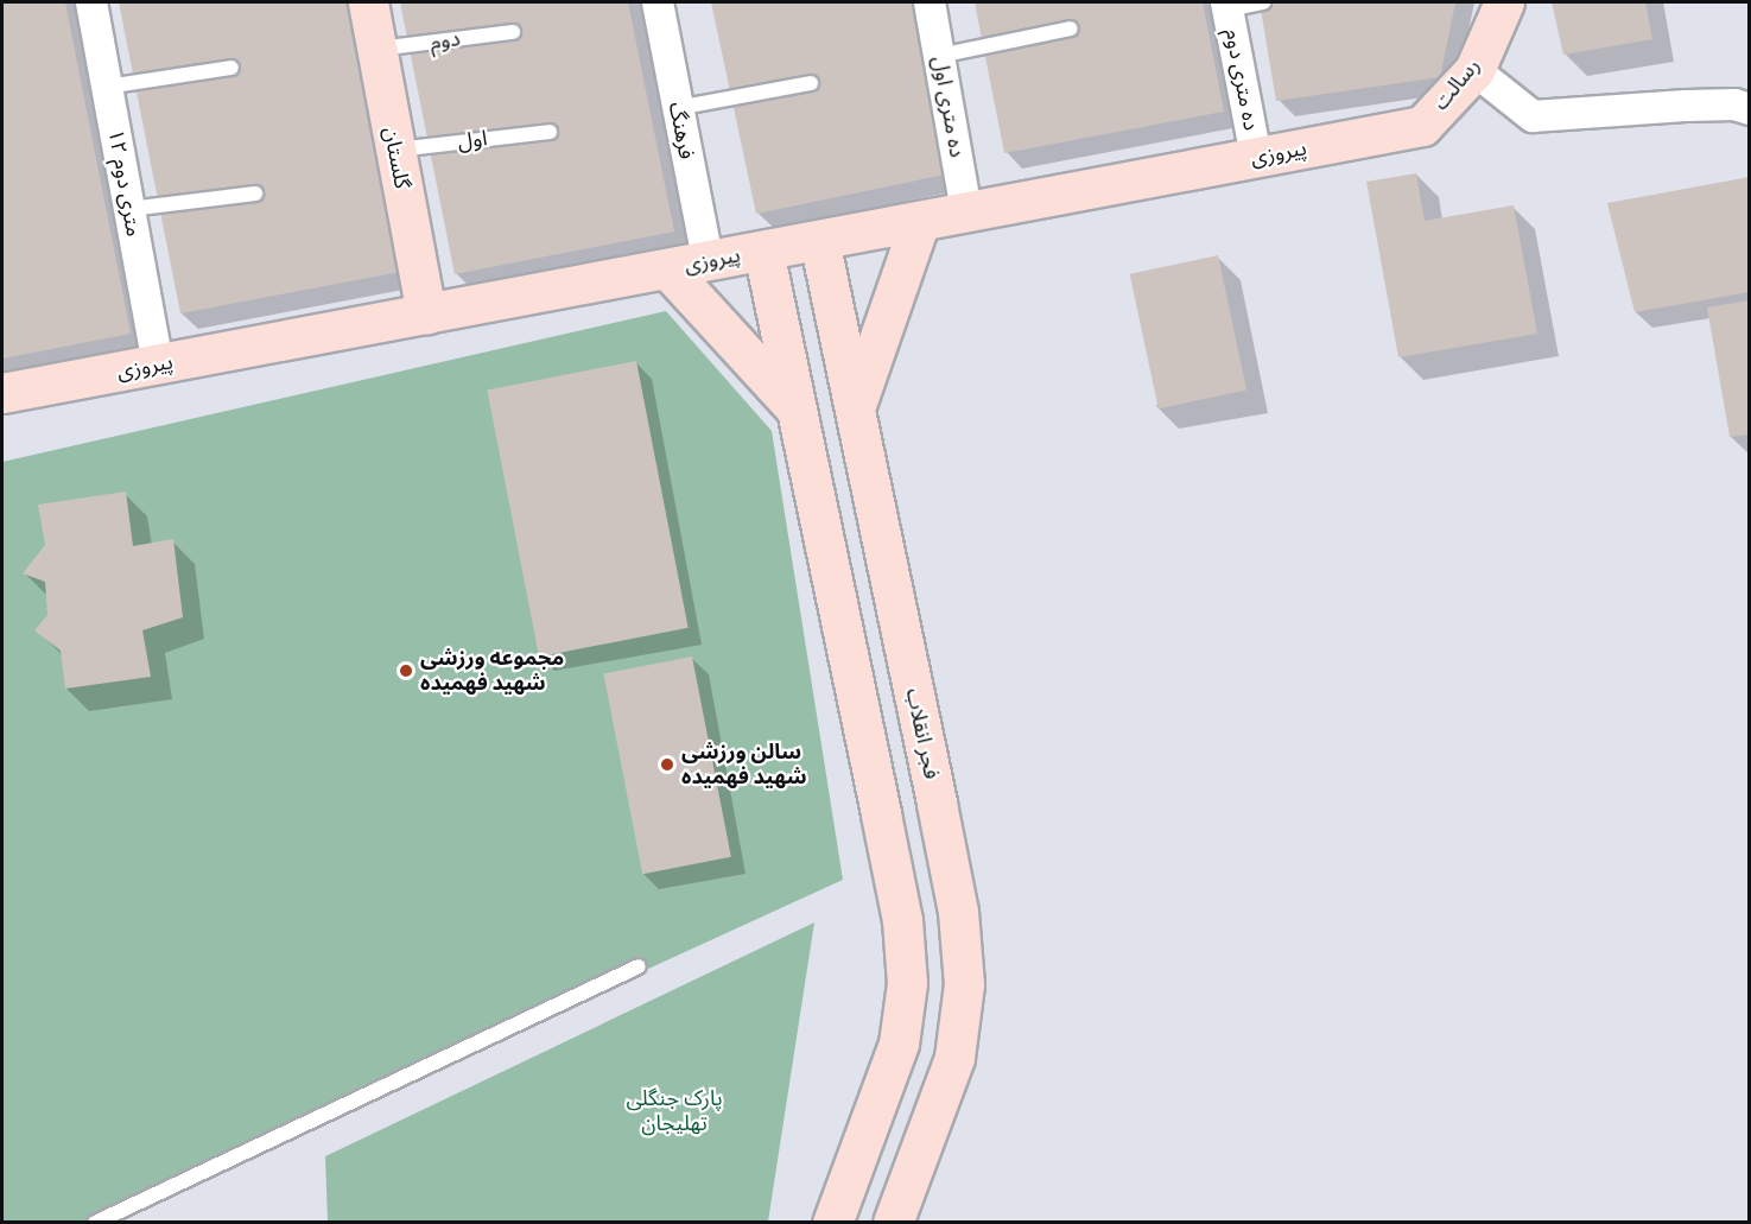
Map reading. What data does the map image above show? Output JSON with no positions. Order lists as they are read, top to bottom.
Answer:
{
  "streets": {
    "street": [
      "ده متری دوم",
      "رسالت",
      "ده متری اول",
      "فرهنگ",
      "پیروزی",
      "گلستان",
      "۱۲ متری دوم",
      "فجر انقلاب"
    ],
    "lane": ["دوم", "اول"]
  },
  "crossings": [
    ["دوم", "گلستان"],
    ["ده متری دوم", "پیروزی"],
    ["رسالت", "پیروزی"],
    ["ده متری اول", "پیروزی"],
    ["فرهنگ", "پیروزی"],
    ["اول", "گلستان"],
    ["پیروزی", "گلستان"],
    ["پیروزی", "۱۲ متری دوم"],
    ["پیروزی", "فجر انقلاب"]
  ],
  "parks": ["پارک جنگلی تهلیجان"],
  "places": ["مجموعه ورزشی شهید فهمیده", "سالن ورزشی شهید فهمیده"]
}
